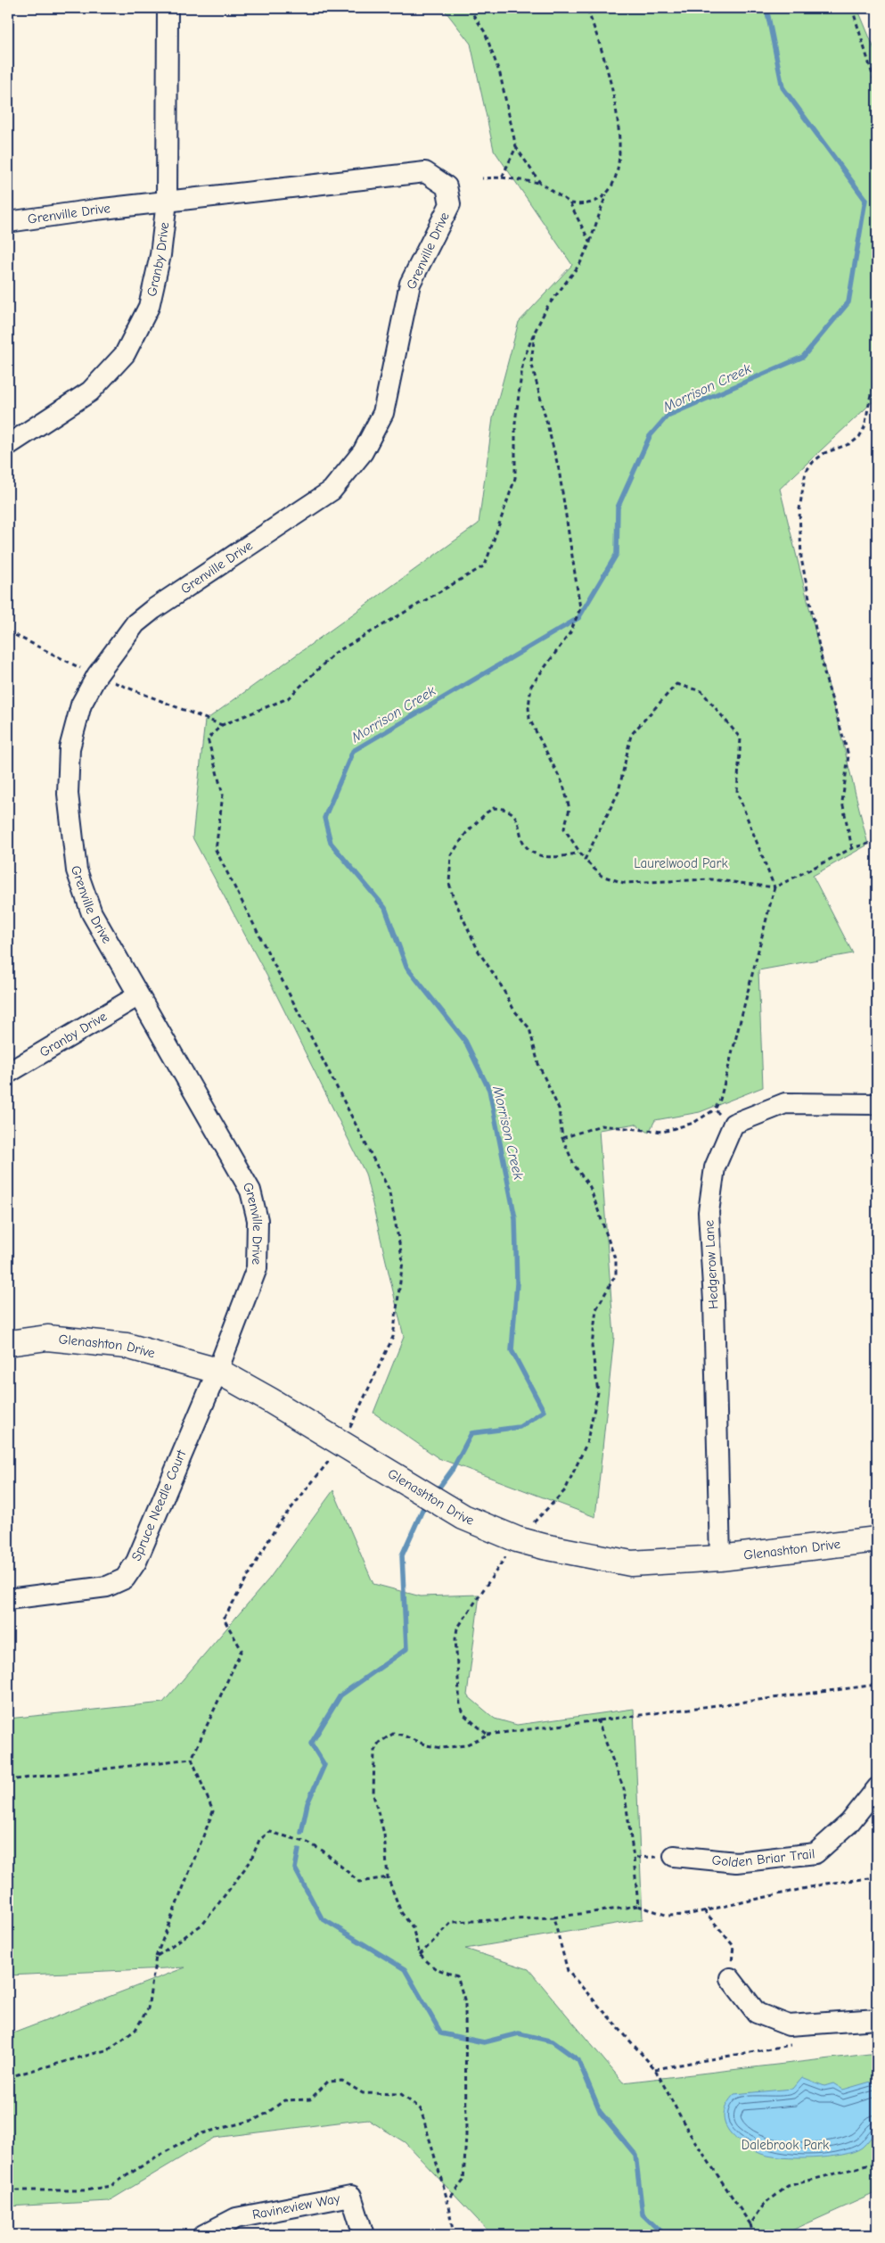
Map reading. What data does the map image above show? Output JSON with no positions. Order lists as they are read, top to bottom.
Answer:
{
  "streets": {
    "street": [
      "Grenville Drive",
      "Granby Drive",
      "Hedgerow Lane",
      "Glenashton Drive",
      "Spruce Needle Court",
      "Golden Briar Trail",
      "Ravineview Way"
    ]
  },
  "crossings": [
    ["Grenville Drive", "Granby Drive"],
    ["Grenville Drive", "Glenashton Drive"],
    ["Grenville Drive", "Spruce Needle Court"],
    ["Hedgerow Lane", "Glenashton Drive"],
    ["Glenashton Drive", "Spruce Needle Court"]
  ],
  "water": ["Morrison Creek"],
  "parks": ["Laurelwood Park", "Dalebrook Park"]
}
